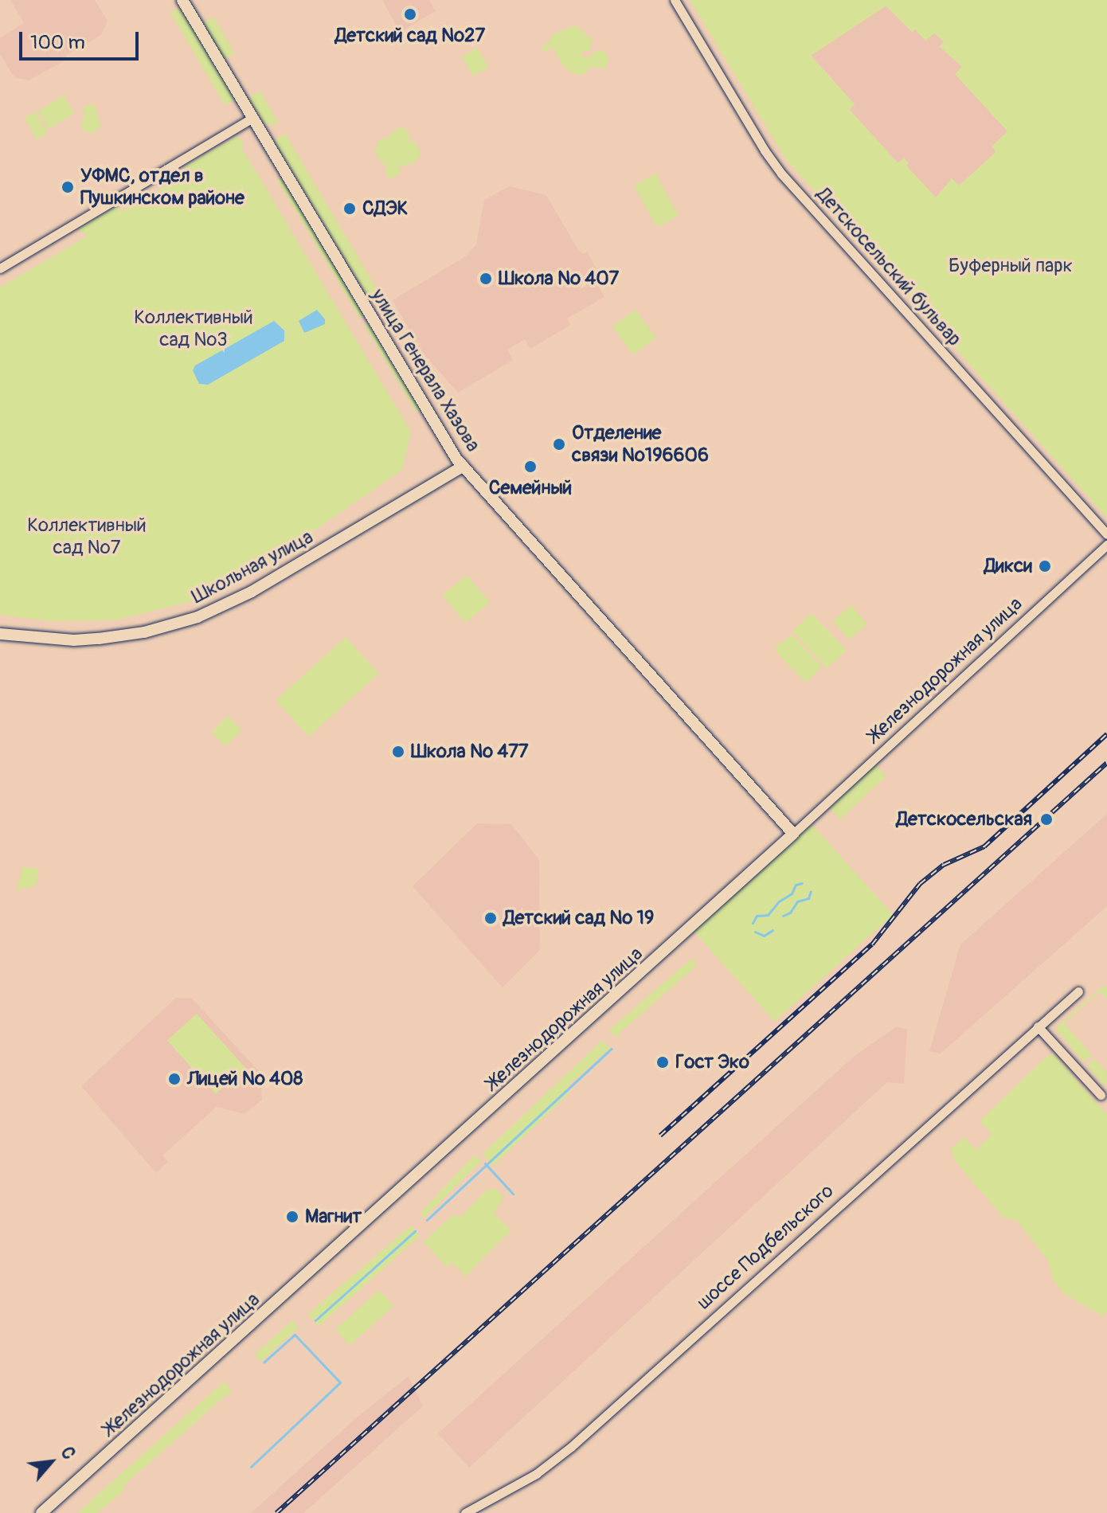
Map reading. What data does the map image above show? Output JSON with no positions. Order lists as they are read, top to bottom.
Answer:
{
  "streets": {
    "street": [
      "Детскосельский бульвар",
      "улица Генерала Хазова",
      "Школьная улица",
      "Железнодорожная улица",
      "шоссе Подбельского"
    ]
  },
  "crossings": [
    ["улица Генерала Хазова", "Школьная улица"],
    ["улица Генерала Хазова", "Железнодорожная улица"]
  ],
  "parks": ["Буферный парк", "Коллективный сад №3", "Коллективный сад №7"],
  "places": [
    "Детский сад №27",
    "УФМС, отдел в Пушкинском районе",
    "СДЭК",
    "Школа № 407",
    "Отделение связи №196606",
    "Семейный",
    "Дикси",
    "Школа № 477",
    "Детскосельская",
    "Детский сад № 19",
    "Гост Эко",
    "Лицей № 408",
    "Магнит"
  ],
  "scale_bar": "100 m",
  "north": "top right"
}
